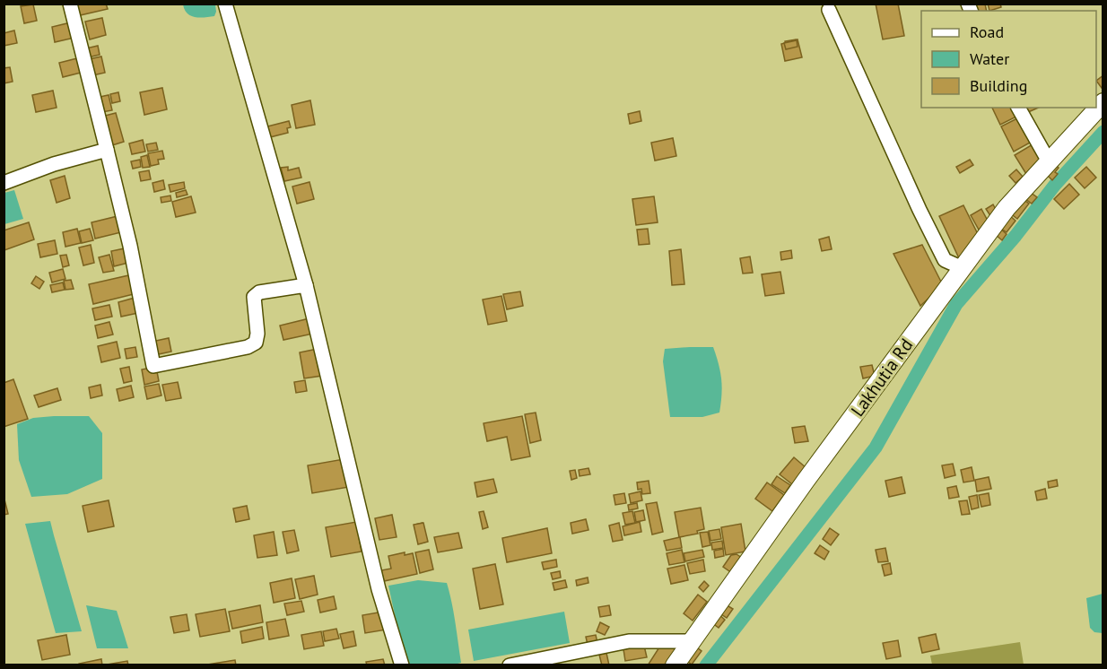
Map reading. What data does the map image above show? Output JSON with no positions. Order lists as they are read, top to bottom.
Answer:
{
  "streets": {
    "street": ["Lakhutia Rd"]
  },
  "legend": ["Road", "Water", "Building"]
}
